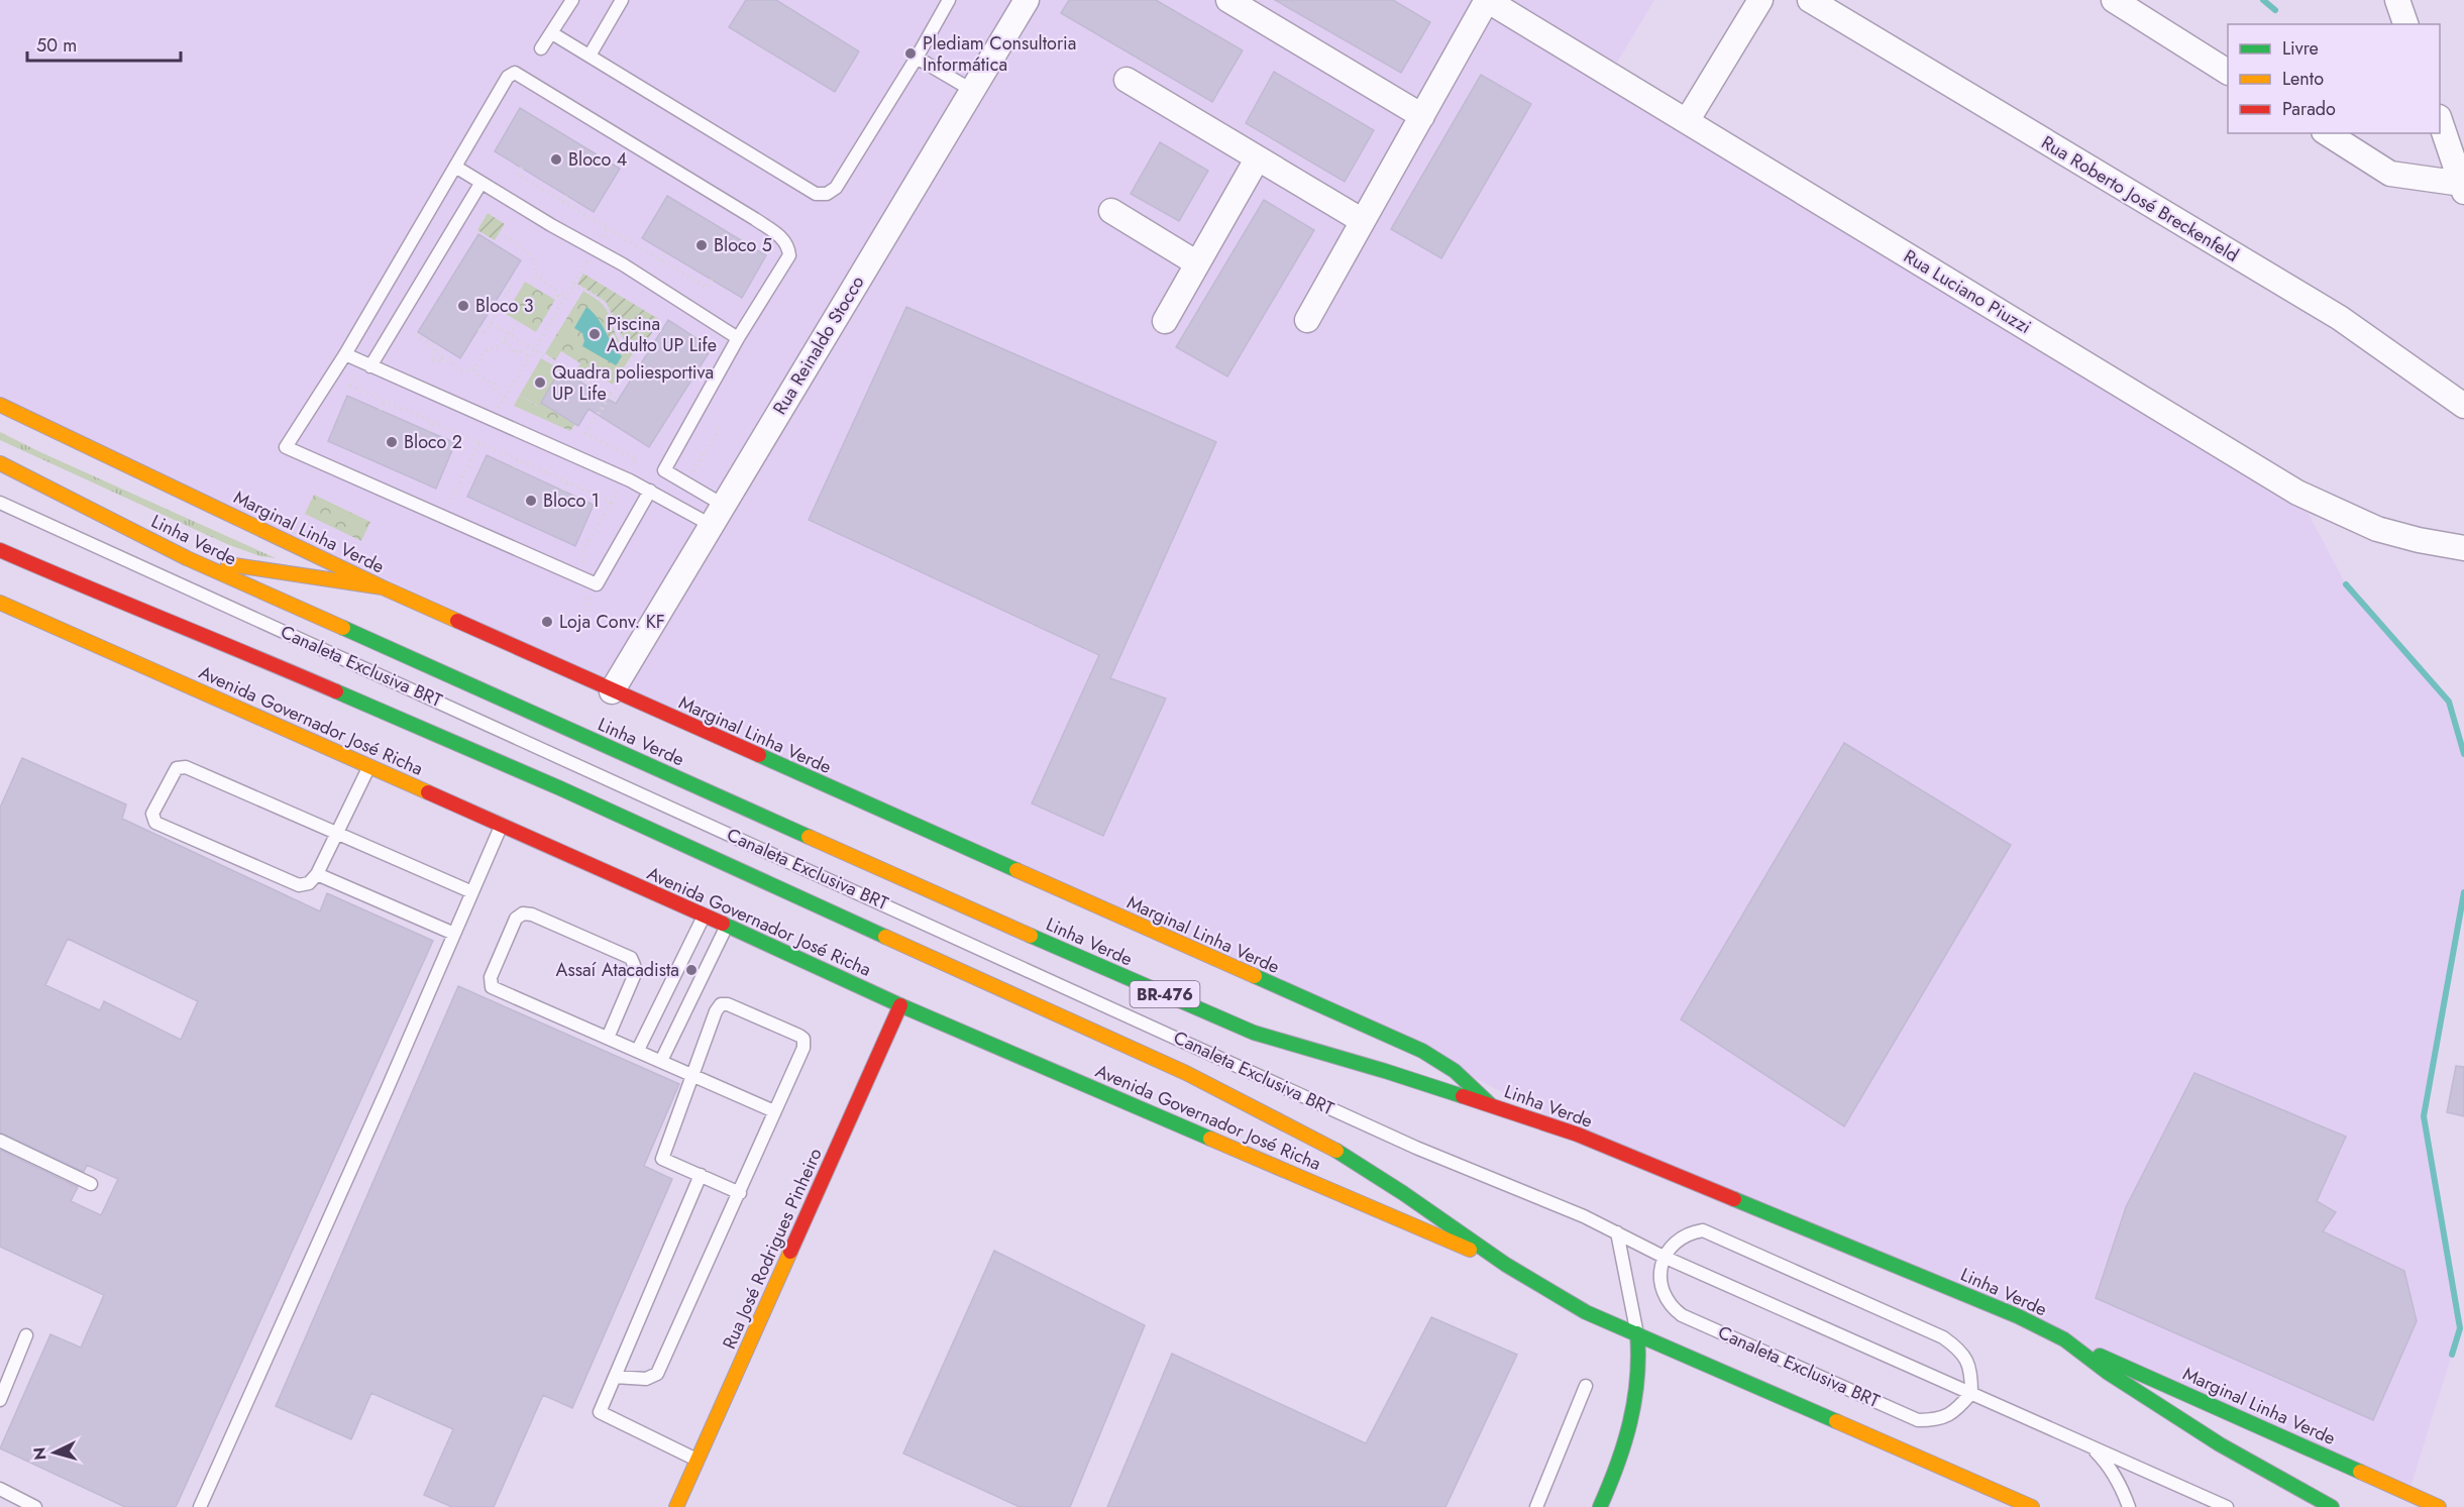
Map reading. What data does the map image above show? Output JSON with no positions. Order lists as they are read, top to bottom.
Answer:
{
  "streets": {
    "main road": [
      "Marginal Linha Verde",
      "Linha Verde",
      "Avenida Governador José Richa",
      "BR-476",
      "Rua José Rodrigues Pinheiro"
    ],
    "street": ["Rua Roberto José Breckenfeld", "Rua Luciano Piuzzi", "Rua Reinaldo Stocco"],
    "lane": ["Canaleta Exclusiva BRT"]
  },
  "crossings": [
    ["Rua Reinaldo Stocco", "Marginal Linha Verde"],
    ["Marginal Linha Verde", "Linha Verde"],
    ["Avenida Governador José Richa", "Rua José Rodrigues Pinheiro"]
  ],
  "places": [
    "Plediam Consultoria Informática",
    "Bloco 4",
    "Bloco 5",
    "Bloco 3",
    "Piscina Adulto UP Life",
    "Quadra poliesportiva UP Life",
    "Bloco 2",
    "Bloco 1",
    "Loja Conv. KF",
    "Assaí Atacadista"
  ],
  "legend": ["Livre", "Lento", "Parado"],
  "scale_bar": "50 m",
  "north": "left"
}
